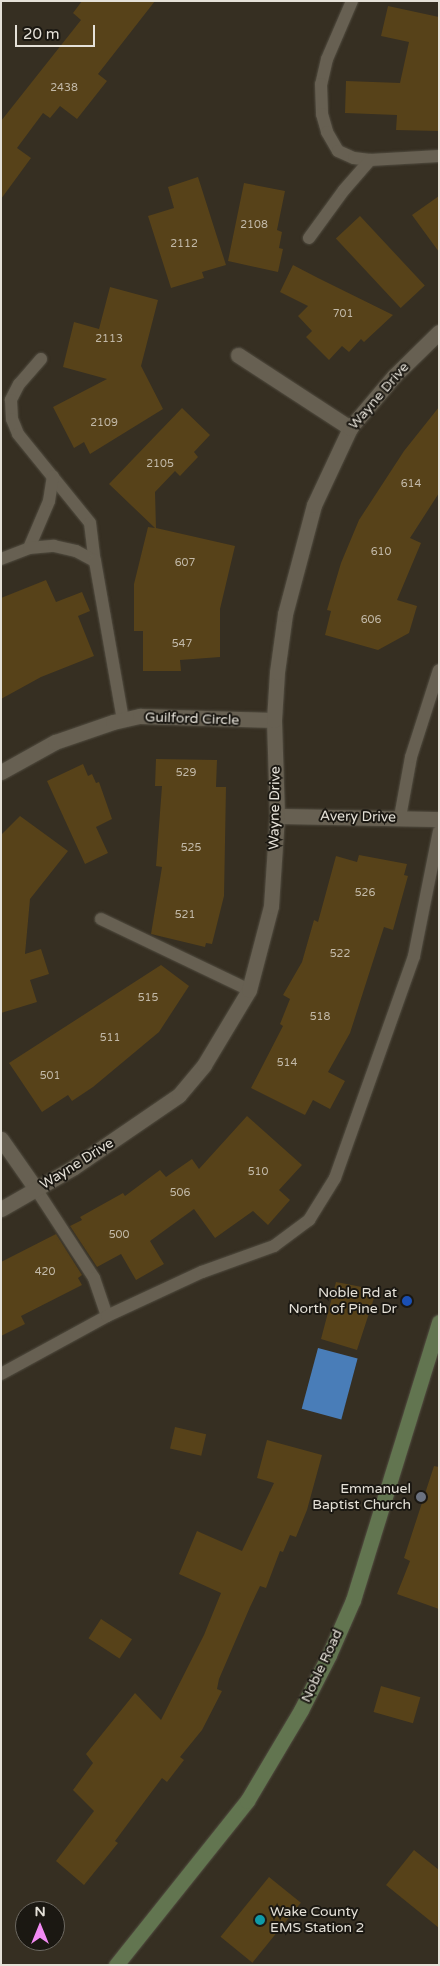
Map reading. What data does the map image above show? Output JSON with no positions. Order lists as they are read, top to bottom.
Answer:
{
  "streets": {
    "street": [
      "Wayne Drive",
      "Guilford Circle",
      "Avery Drive",
      "Noble Road"
    ]
  },
  "crossings": [
    ["Wayne Drive", "Guilford Circle"],
    ["Wayne Drive", "Avery Drive"]
  ],
  "places": ["Noble Rd at North of Pine Dr", "Emmanuel Baptist Church", "Wake County EMS Station 2"],
  "house_numbers": [
    "2438",
    "2108",
    "2112",
    "701",
    "2113",
    "2109",
    "2105",
    "614",
    "610",
    "607",
    "606",
    "547",
    "529",
    "525",
    "526",
    "521",
    "522",
    "515",
    "518",
    "511",
    "514",
    "501",
    "510",
    "506",
    "500",
    "420"
  ],
  "scale_bar": "20 m",
  "north": "top"
}
